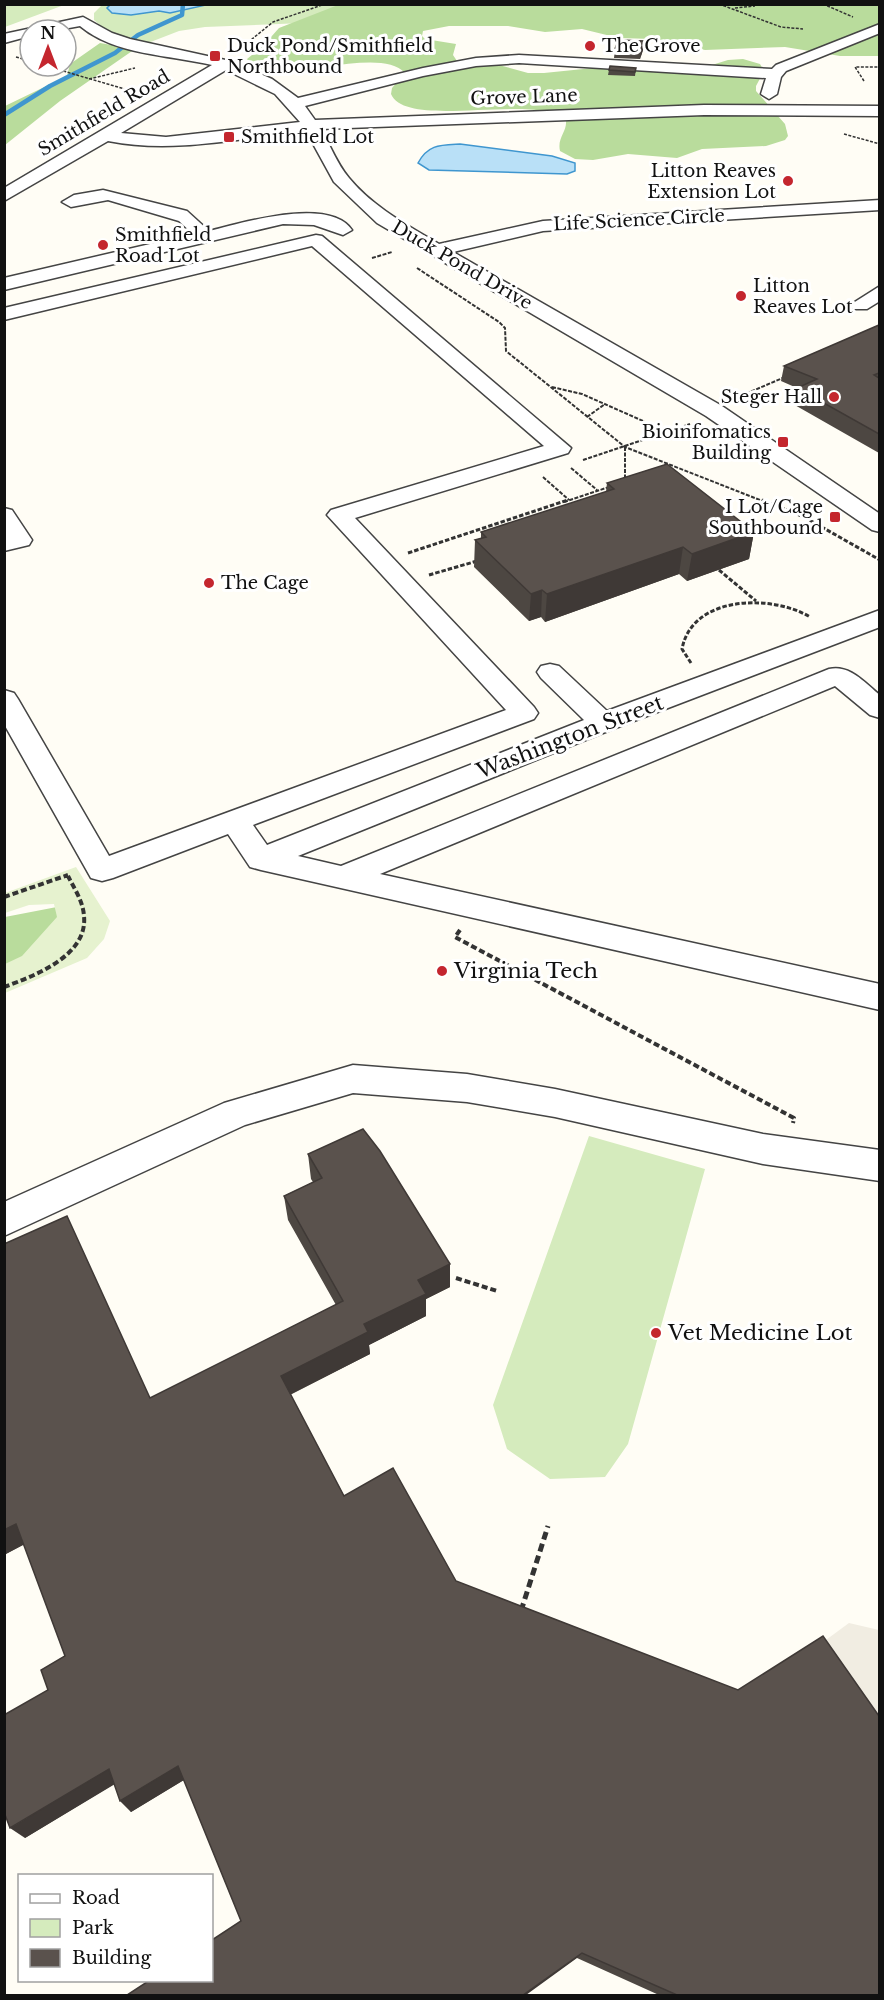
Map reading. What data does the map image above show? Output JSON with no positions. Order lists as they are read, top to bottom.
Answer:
{
  "streets": {
    "street": [
      "Grove Lane",
      "Smithfield Road",
      "Life Science Circle",
      "Duck Pond Drive",
      "Washington Street"
    ]
  },
  "crossings": [
    ["Grove Lane", "Smithfield Road"],
    ["Grove Lane", "Duck Pond Drive"],
    ["Smithfield Road", "Duck Pond Drive"],
    ["Life Science Circle", "Duck Pond Drive"]
  ],
  "places": {
    "other": [
      "The Grove",
      "Litton Reaves Extension Lot",
      "Smithfield Road Lot",
      "Litton Reaves Lot",
      "Steger Hall",
      "The Cage",
      "Virginia Tech",
      "Vet Medicine Lot"
    ],
    "transit": [
      "Duck Pond/Smithfield Northbound",
      "Smithfield Lot",
      "Bioinfomatics Building",
      "I Lot/Cage Southbound"
    ]
  },
  "legend": ["Road", "Park", "Building"],
  "north": "top"
}
